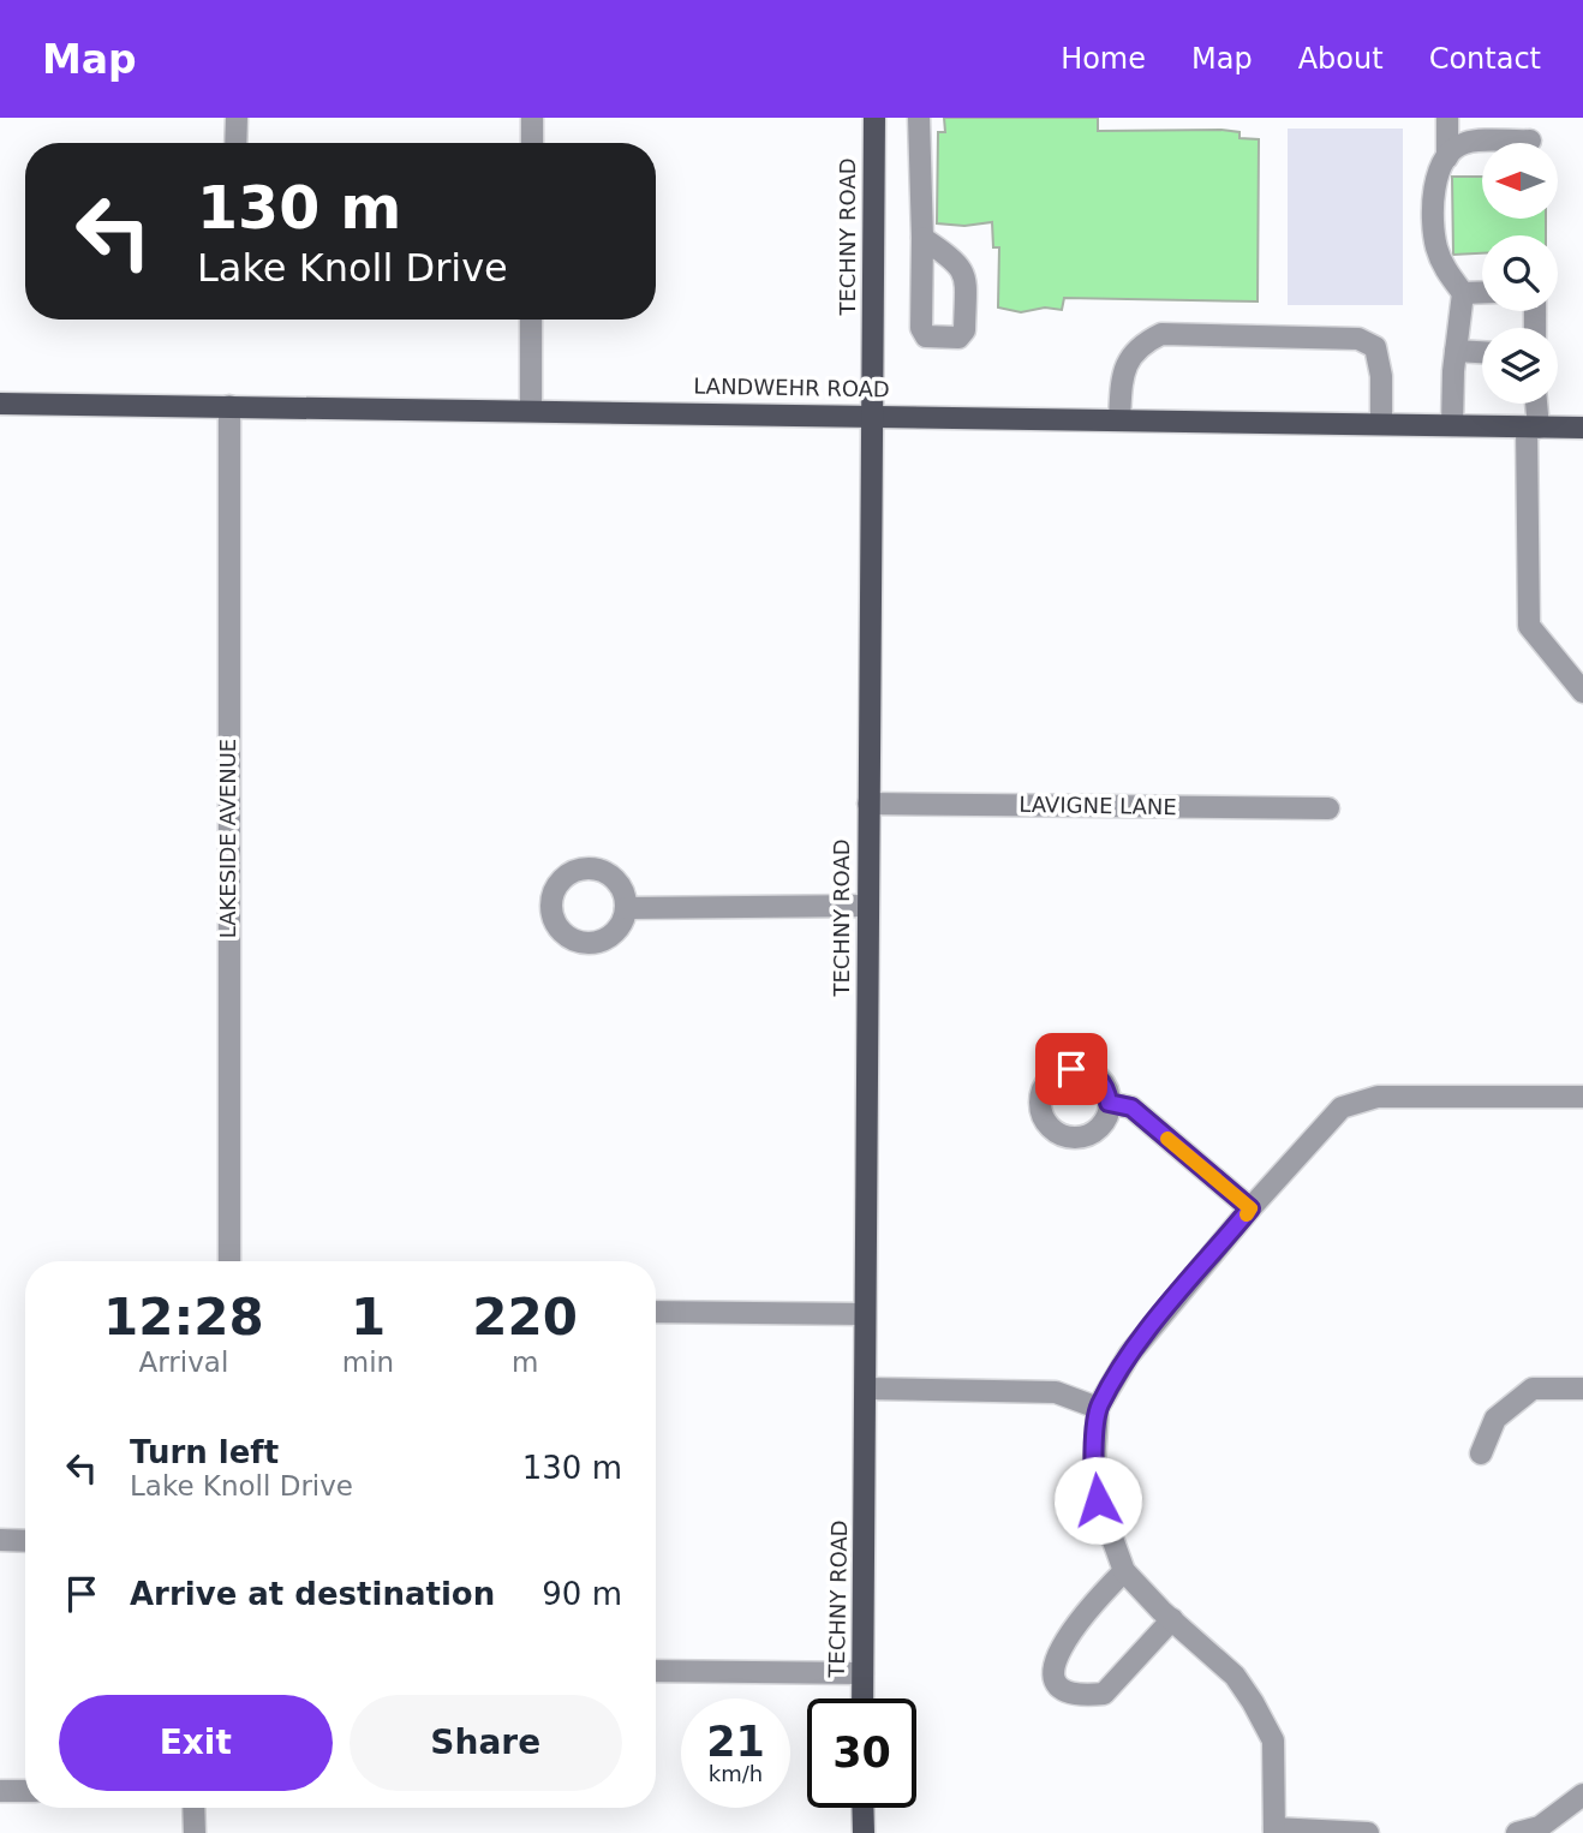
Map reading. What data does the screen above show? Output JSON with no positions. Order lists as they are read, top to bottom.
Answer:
{
  "streets": {
    "main road": ["TECHNY ROAD", "LANDWEHR ROAD"],
    "street": ["LAVIGNE LANE", "LAKESIDE AVENUE"]
  },
  "crossings": [
    ["TECHNY ROAD", "LANDWEHR ROAD"],
    ["TECHNY ROAD", "LAVIGNE LANE"],
    ["LANDWEHR ROAD", "LAKESIDE AVENUE"]
  ],
  "north": "left",
  "page": {
    "header": "Map",
    "nav": [
      "Home",
      "Map",
      "About",
      "Contact"
    ],
    "turn": ["130 m", "Lake Knoll Drive"],
    "eta": [
      "12:28",
      "Arrival",
      "1",
      "min",
      "220",
      "m"
    ],
    "list": [
      {
        "name": "Turn left",
        "note": "Lake Knoll Drive",
        "value": "130 m"
      },
      {
        "name": "Arrive at destination",
        "value": "90 m"
      }
    ],
    "buttons": ["Exit", "Share"],
    "speed": "21 km/h",
    "limit": "30"
  }
}
